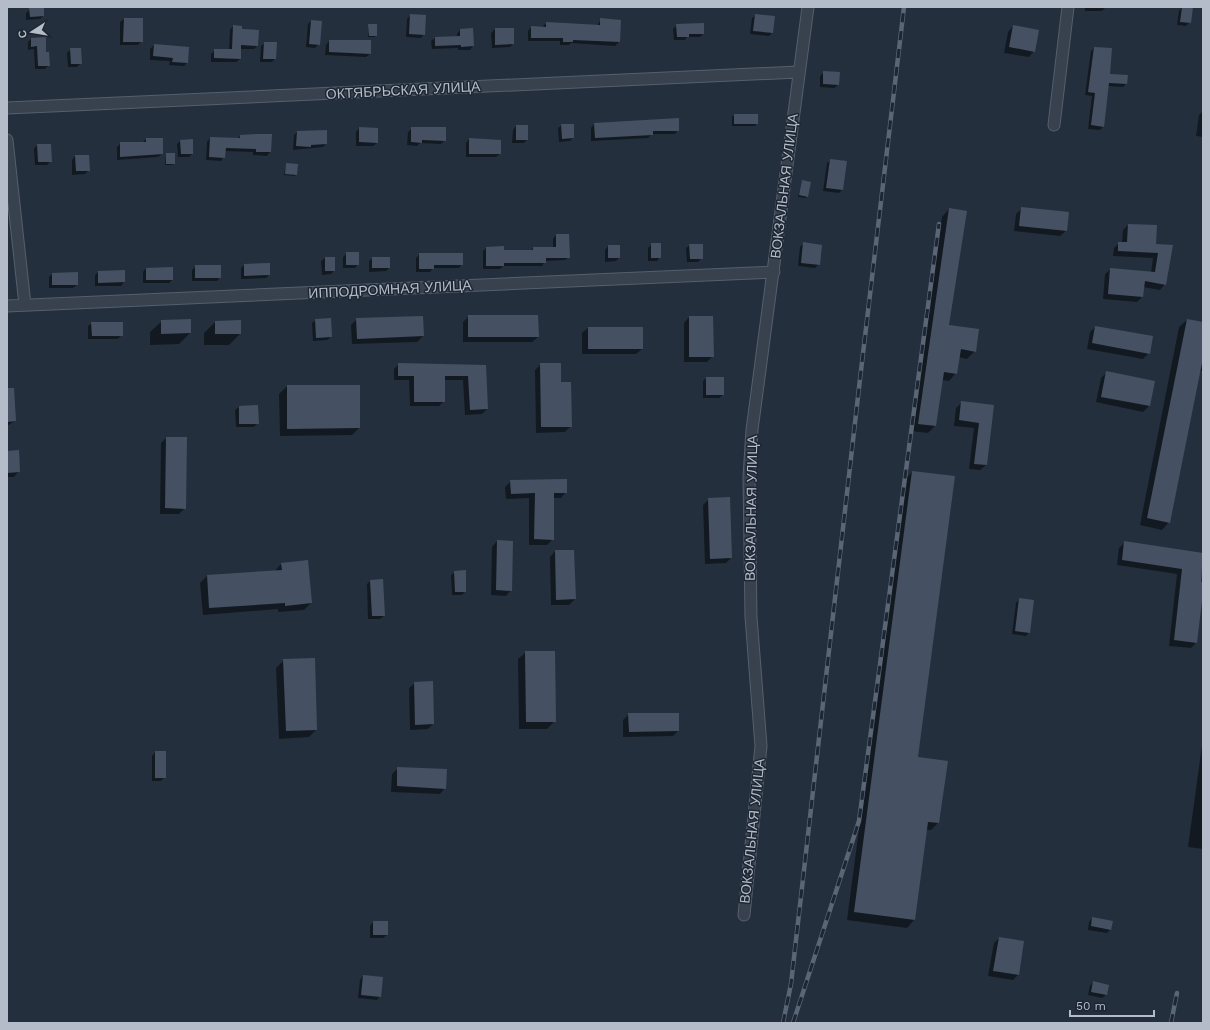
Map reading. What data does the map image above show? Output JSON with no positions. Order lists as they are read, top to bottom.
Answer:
{
  "streets": {
    "street": ["ОКТЯБРЬСКАЯ УЛИЦА", "ВОКЗАЛЬНАЯ УЛИЦА", "ИППОДРОМНАЯ УЛИЦА"]
  },
  "crossings": [
    ["ОКТЯБРЬСКАЯ УЛИЦА", "ВОКЗАЛЬНАЯ УЛИЦА"],
    ["ВОКЗАЛЬНАЯ УЛИЦА", "ИППОДРОМНАЯ УЛИЦА"]
  ],
  "scale_bar": "50 m",
  "north": "left"
}
